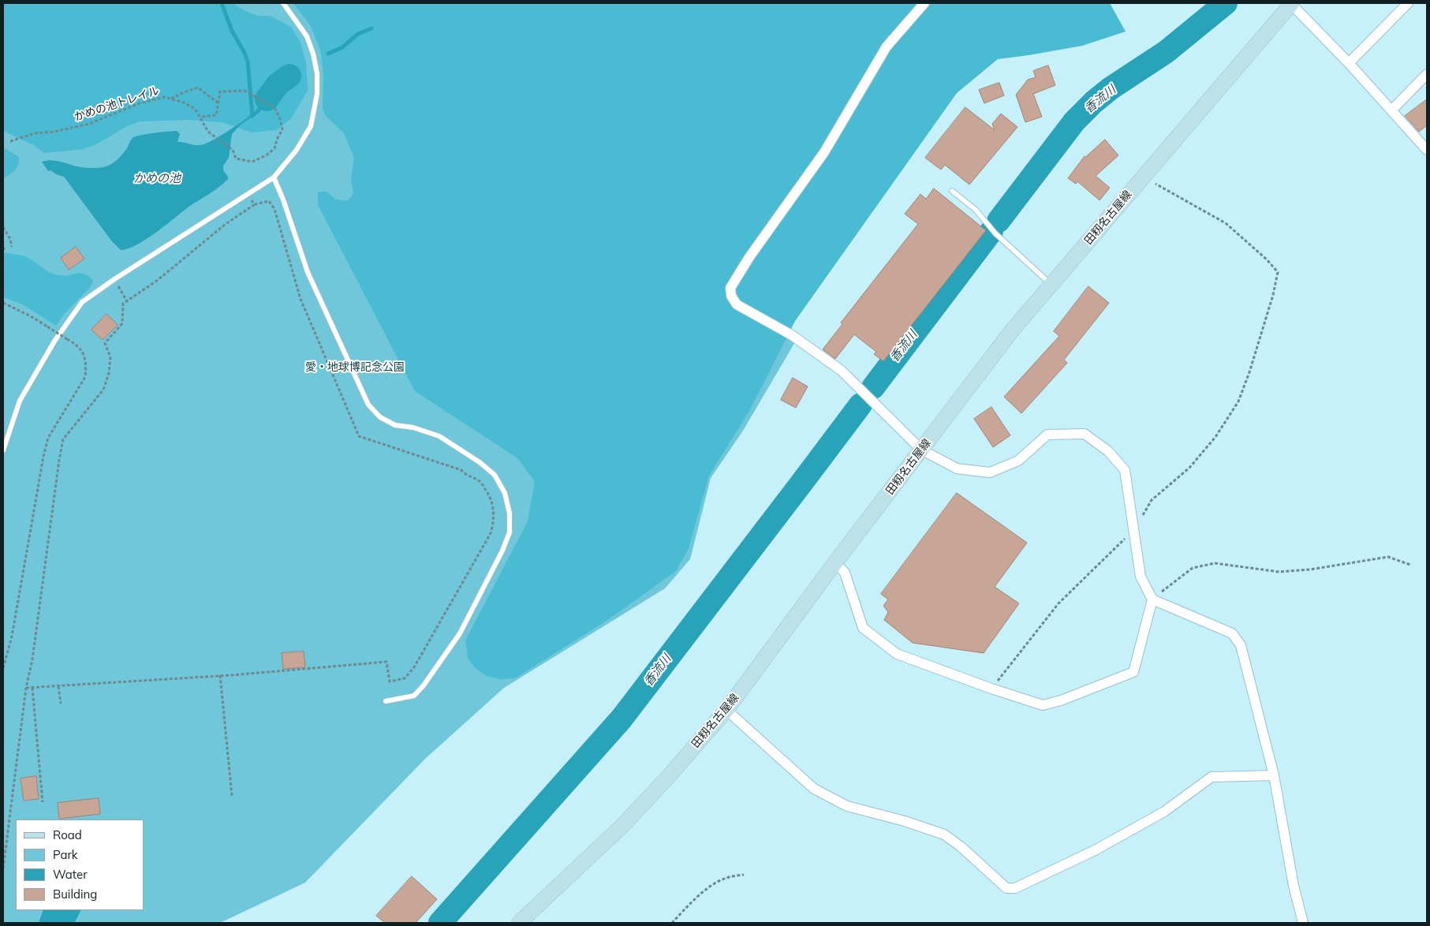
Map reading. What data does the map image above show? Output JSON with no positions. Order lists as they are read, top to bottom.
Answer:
{
  "streets": {
    "main road": ["田籾名古屋線"],
    "path": ["かめの池トレイル"]
  },
  "water": ["香流川", "かめの池"],
  "parks": ["愛・地球博記念公園"],
  "legend": [
    "Road",
    "Park",
    "Water",
    "Building"
  ]
}
